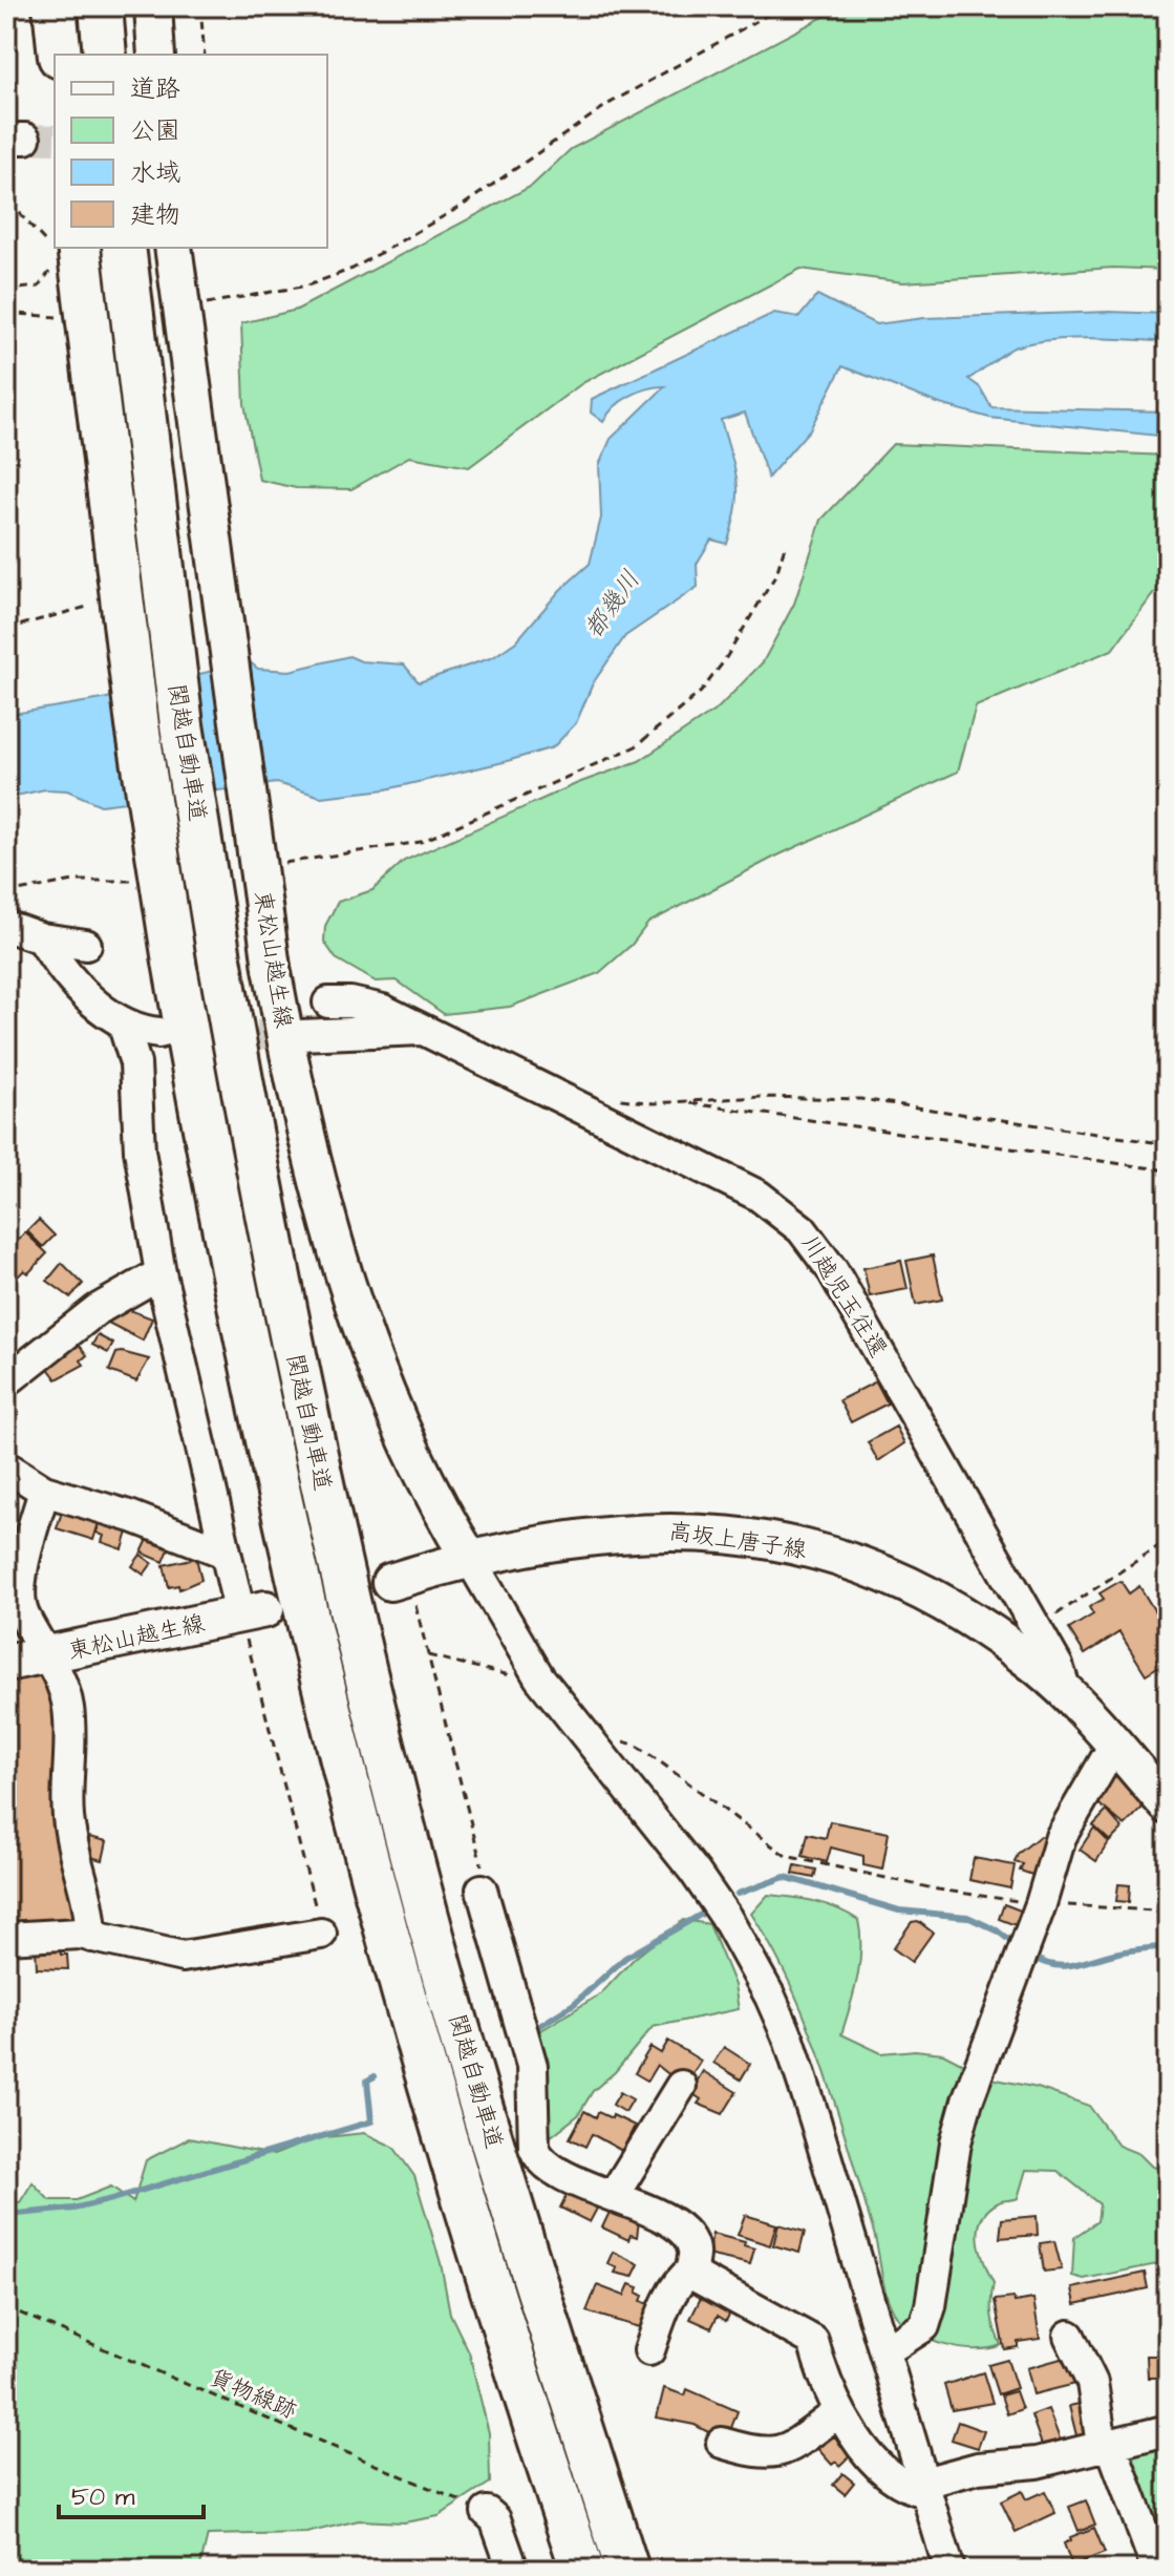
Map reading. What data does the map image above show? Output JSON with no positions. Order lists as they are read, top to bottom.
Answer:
{
  "streets": {
    "highway": ["関越自動車道"],
    "main road": ["東松山越生線", "高坂上唐子線"],
    "street": ["川越児玉往還"],
    "path": ["貨物線跡"]
  },
  "crossings": [
    ["東松山越生線", "高坂上唐子線"],
    ["川越児玉往還", "高坂上唐子線"]
  ],
  "water": ["都幾川"],
  "legend": [
    "道路",
    "公園",
    "水域",
    "建物"
  ],
  "scale_bar": "50 m"
}
